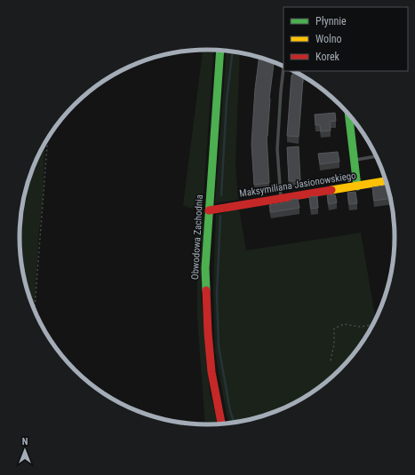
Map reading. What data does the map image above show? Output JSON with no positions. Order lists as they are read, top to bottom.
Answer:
{
  "streets": {
    "main road": ["Maksymiliana Jasionowskiego", "Obwodowa Zachodnia"]
  },
  "crossings": [
    ["Maksymiliana Jasionowskiego", "Obwodowa Zachodnia"]
  ],
  "legend": ["Płynnie", "Wolno", "Korek"],
  "north": "top"
}
